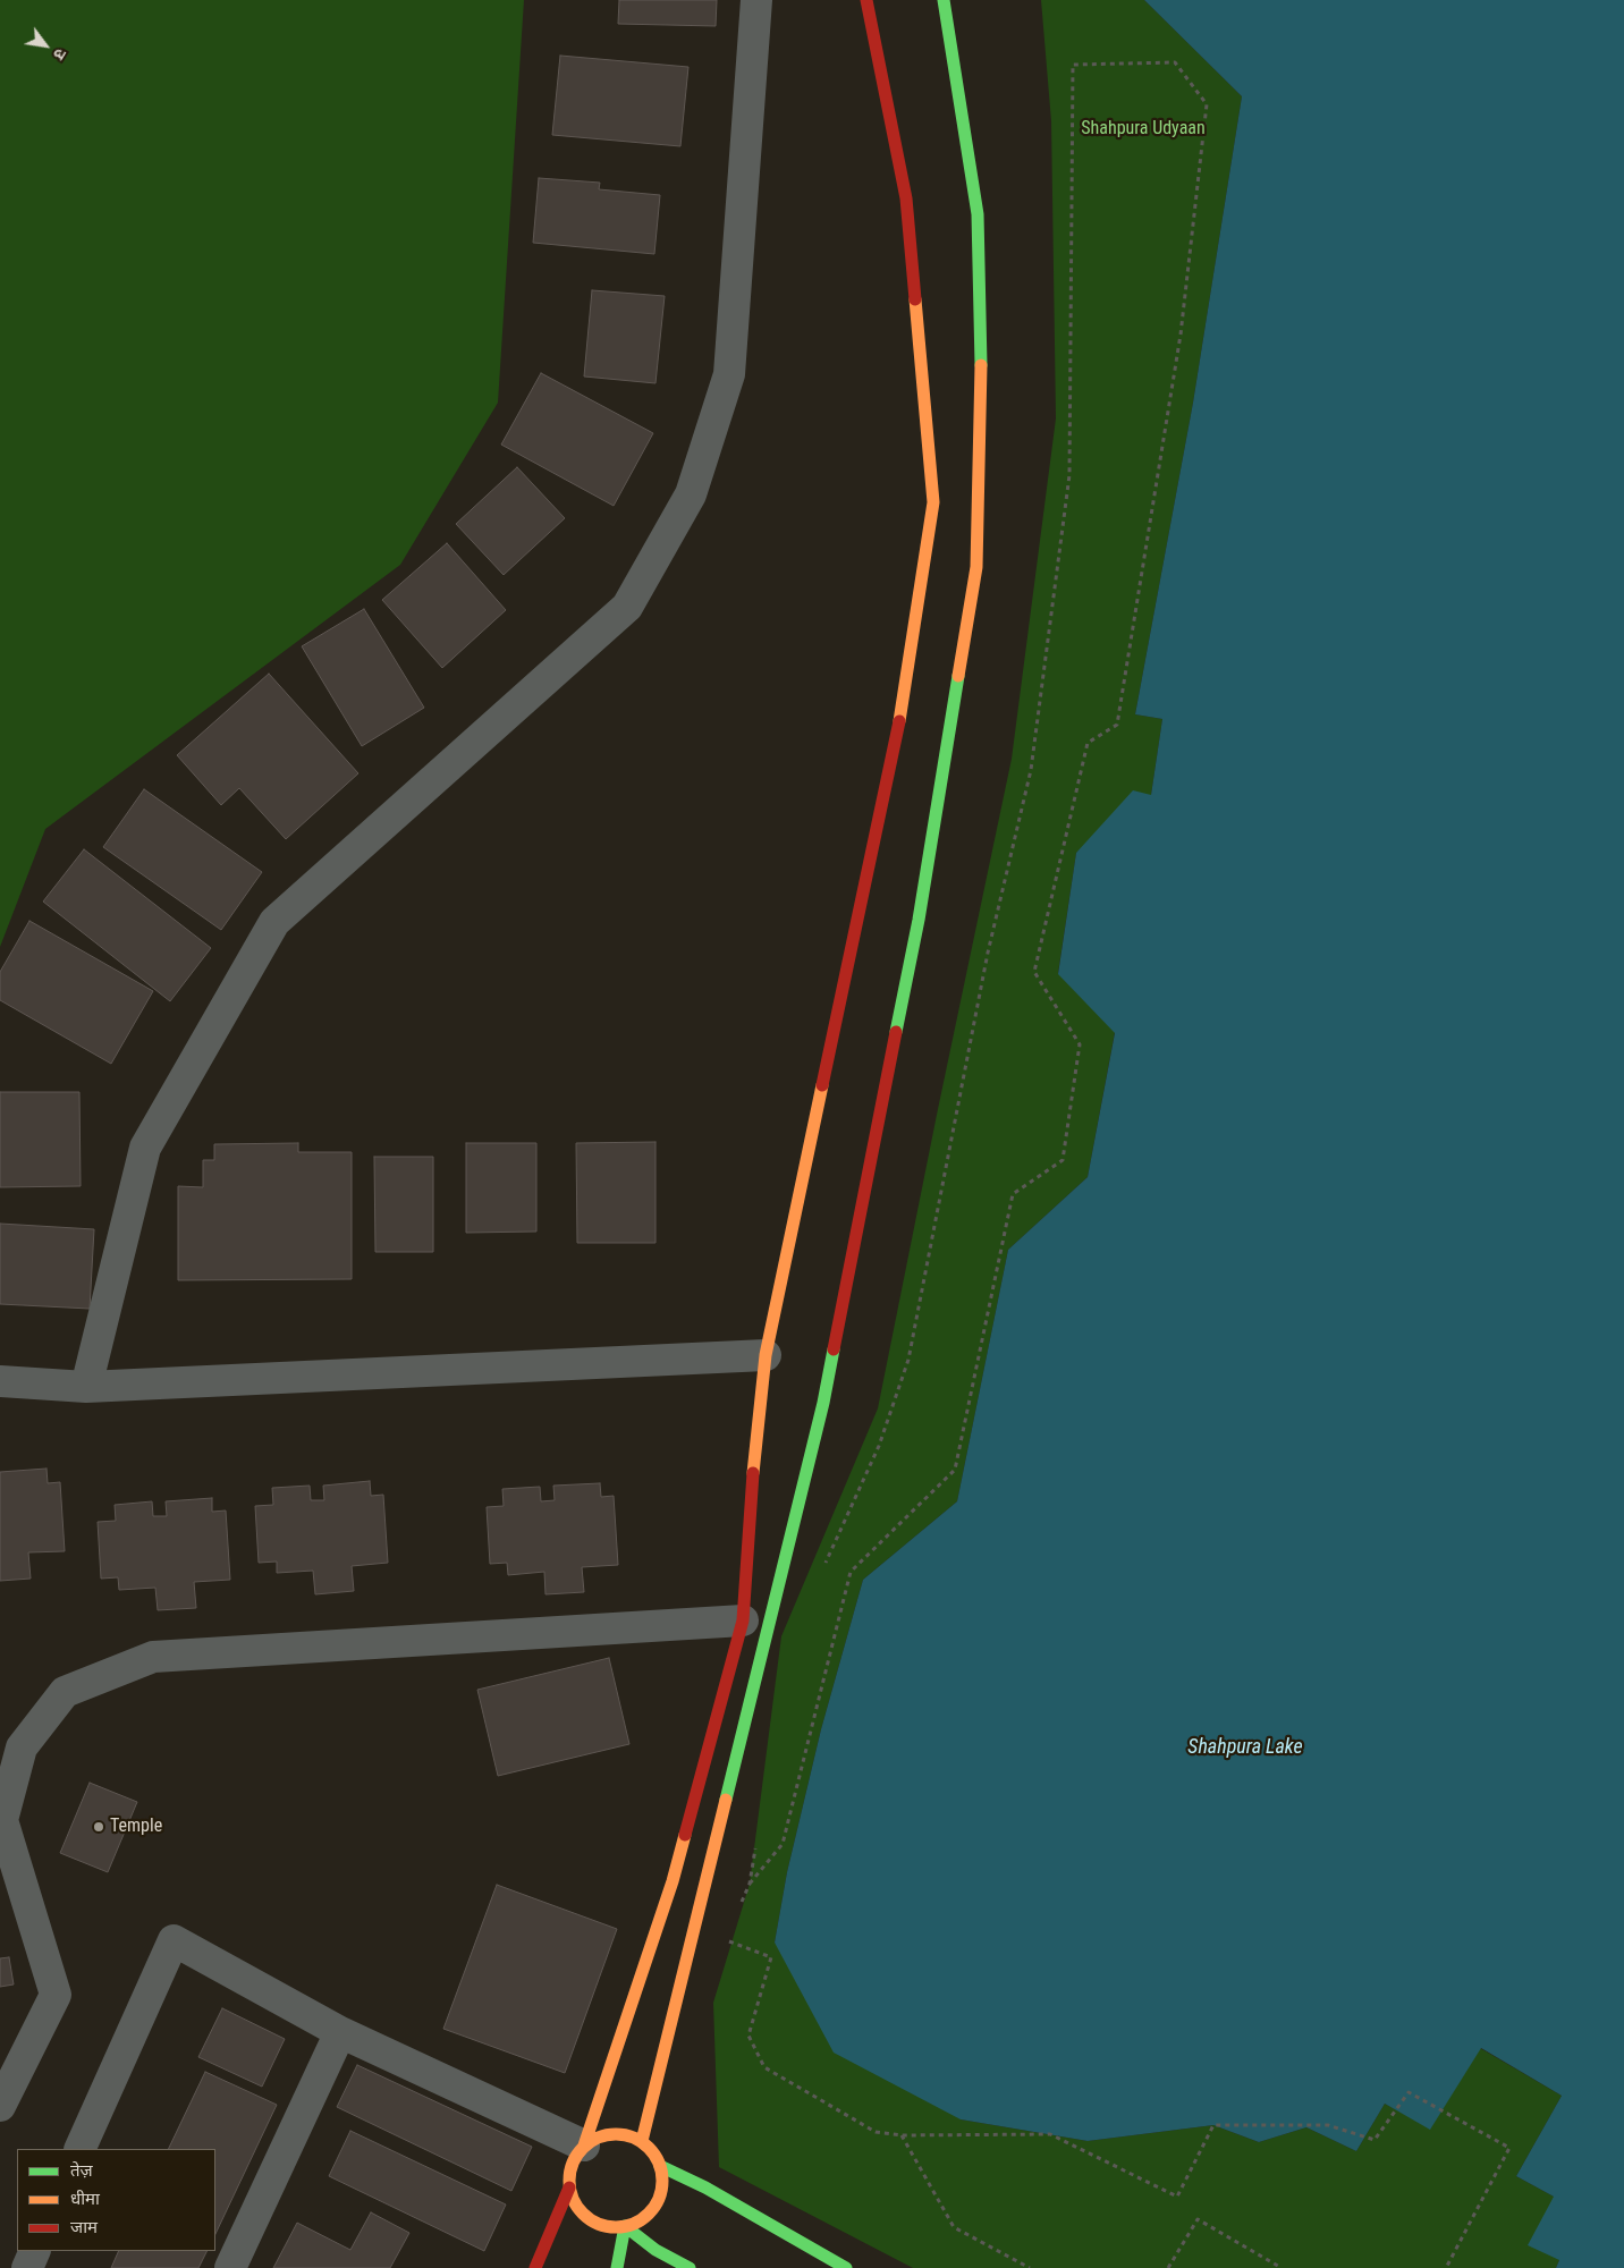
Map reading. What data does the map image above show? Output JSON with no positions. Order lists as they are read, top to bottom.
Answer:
{
  "water": ["Shahpura Lake"],
  "parks": ["Shahpura Udyaan"],
  "places": ["Temple"],
  "legend": ["तेज़", "धीमा", "जाम"],
  "north": "bottom right"
}
